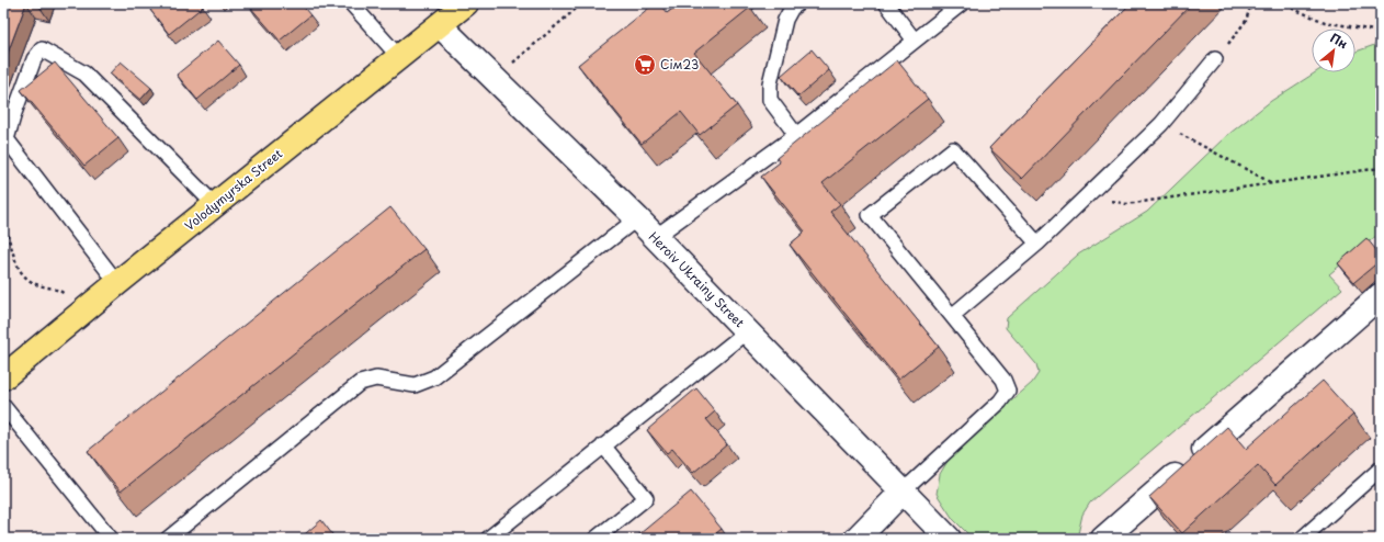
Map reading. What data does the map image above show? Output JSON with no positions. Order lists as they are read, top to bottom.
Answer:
{
  "streets": {
    "main road": ["Volodymyrska Street"],
    "street": ["Heroiv Ukrainy Street"]
  },
  "crossings": [
    ["Volodymyrska Street", "Heroiv Ukrainy Street"]
  ],
  "places": {
    "supermarket": ["Сім23"]
  },
  "north": "top right"
}
